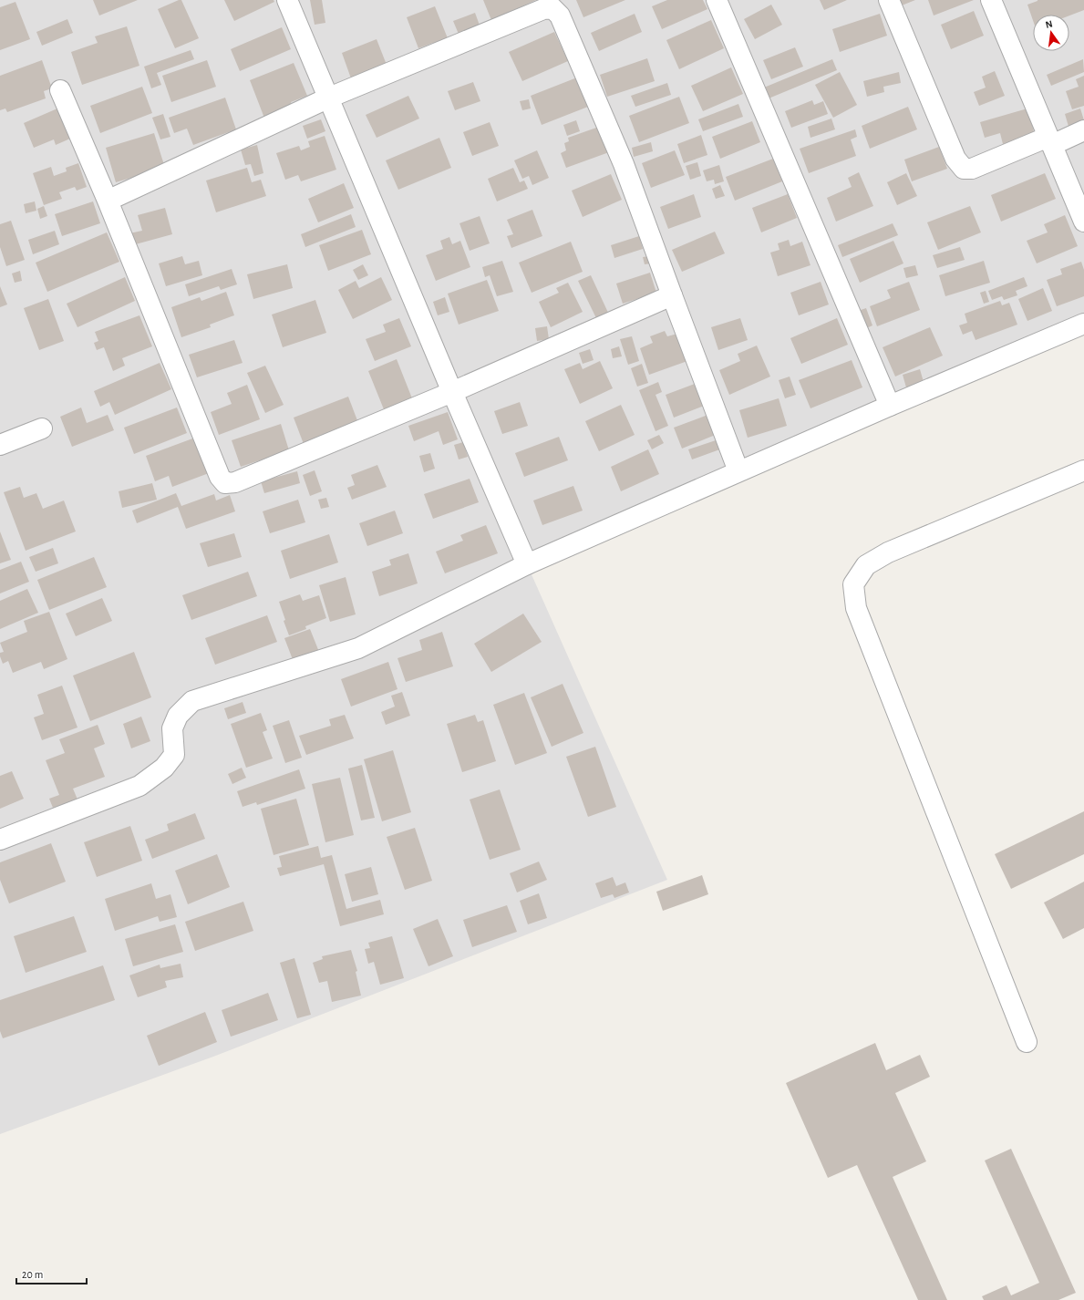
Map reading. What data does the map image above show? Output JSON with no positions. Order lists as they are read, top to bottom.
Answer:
{
  "scale_bar": "20 m",
  "north": "top"
}
